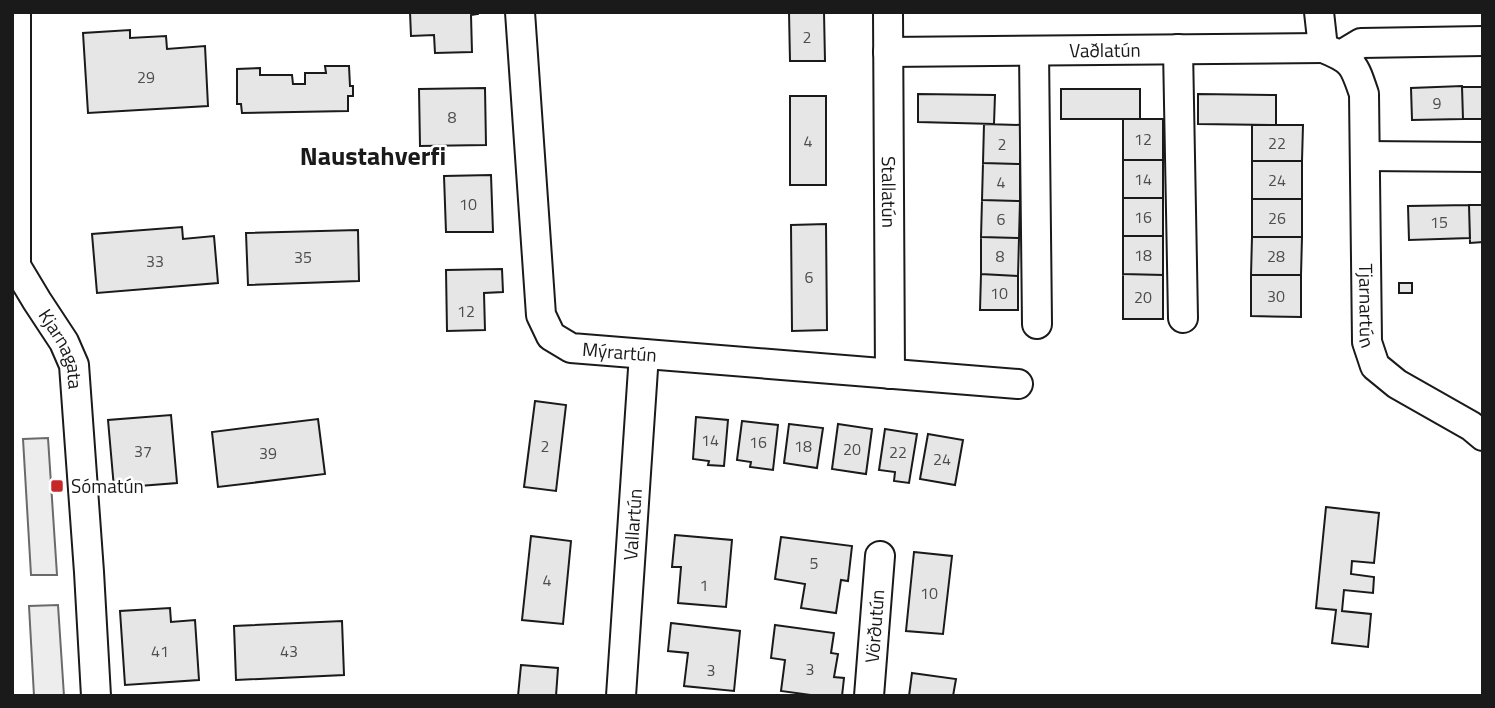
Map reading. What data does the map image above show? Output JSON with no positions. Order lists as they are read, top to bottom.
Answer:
{
  "streets": {
    "street": [
      "Vaðlatún",
      "Stallatún",
      "Tjarnartún",
      "Kjarnagata",
      "Mýrartún",
      "Vallartún",
      "Vörðutún"
    ]
  },
  "crossings": [
    ["Vaðlatún", "Stallatún"],
    ["Vaðlatún", "Tjarnartún"],
    ["Stallatún", "Mýrartún"],
    ["Mýrartún", "Vallartún"]
  ],
  "districts": ["Naustahverfi"],
  "places": {
    "transit": ["Sómatún"]
  },
  "house_numbers": [
    "2",
    "29",
    "9",
    "8",
    "12",
    "4",
    "22",
    "2",
    "14",
    "24",
    "4",
    "10",
    "16",
    "26",
    "6",
    "15",
    "18",
    "8",
    "28",
    "35",
    "33",
    "6",
    "10",
    "30",
    "20",
    "12",
    "14",
    "16",
    "2",
    "18",
    "20",
    "37",
    "22",
    "39",
    "24",
    "5",
    "4",
    "1",
    "10",
    "41",
    "43",
    "3",
    "3"
  ]
}
